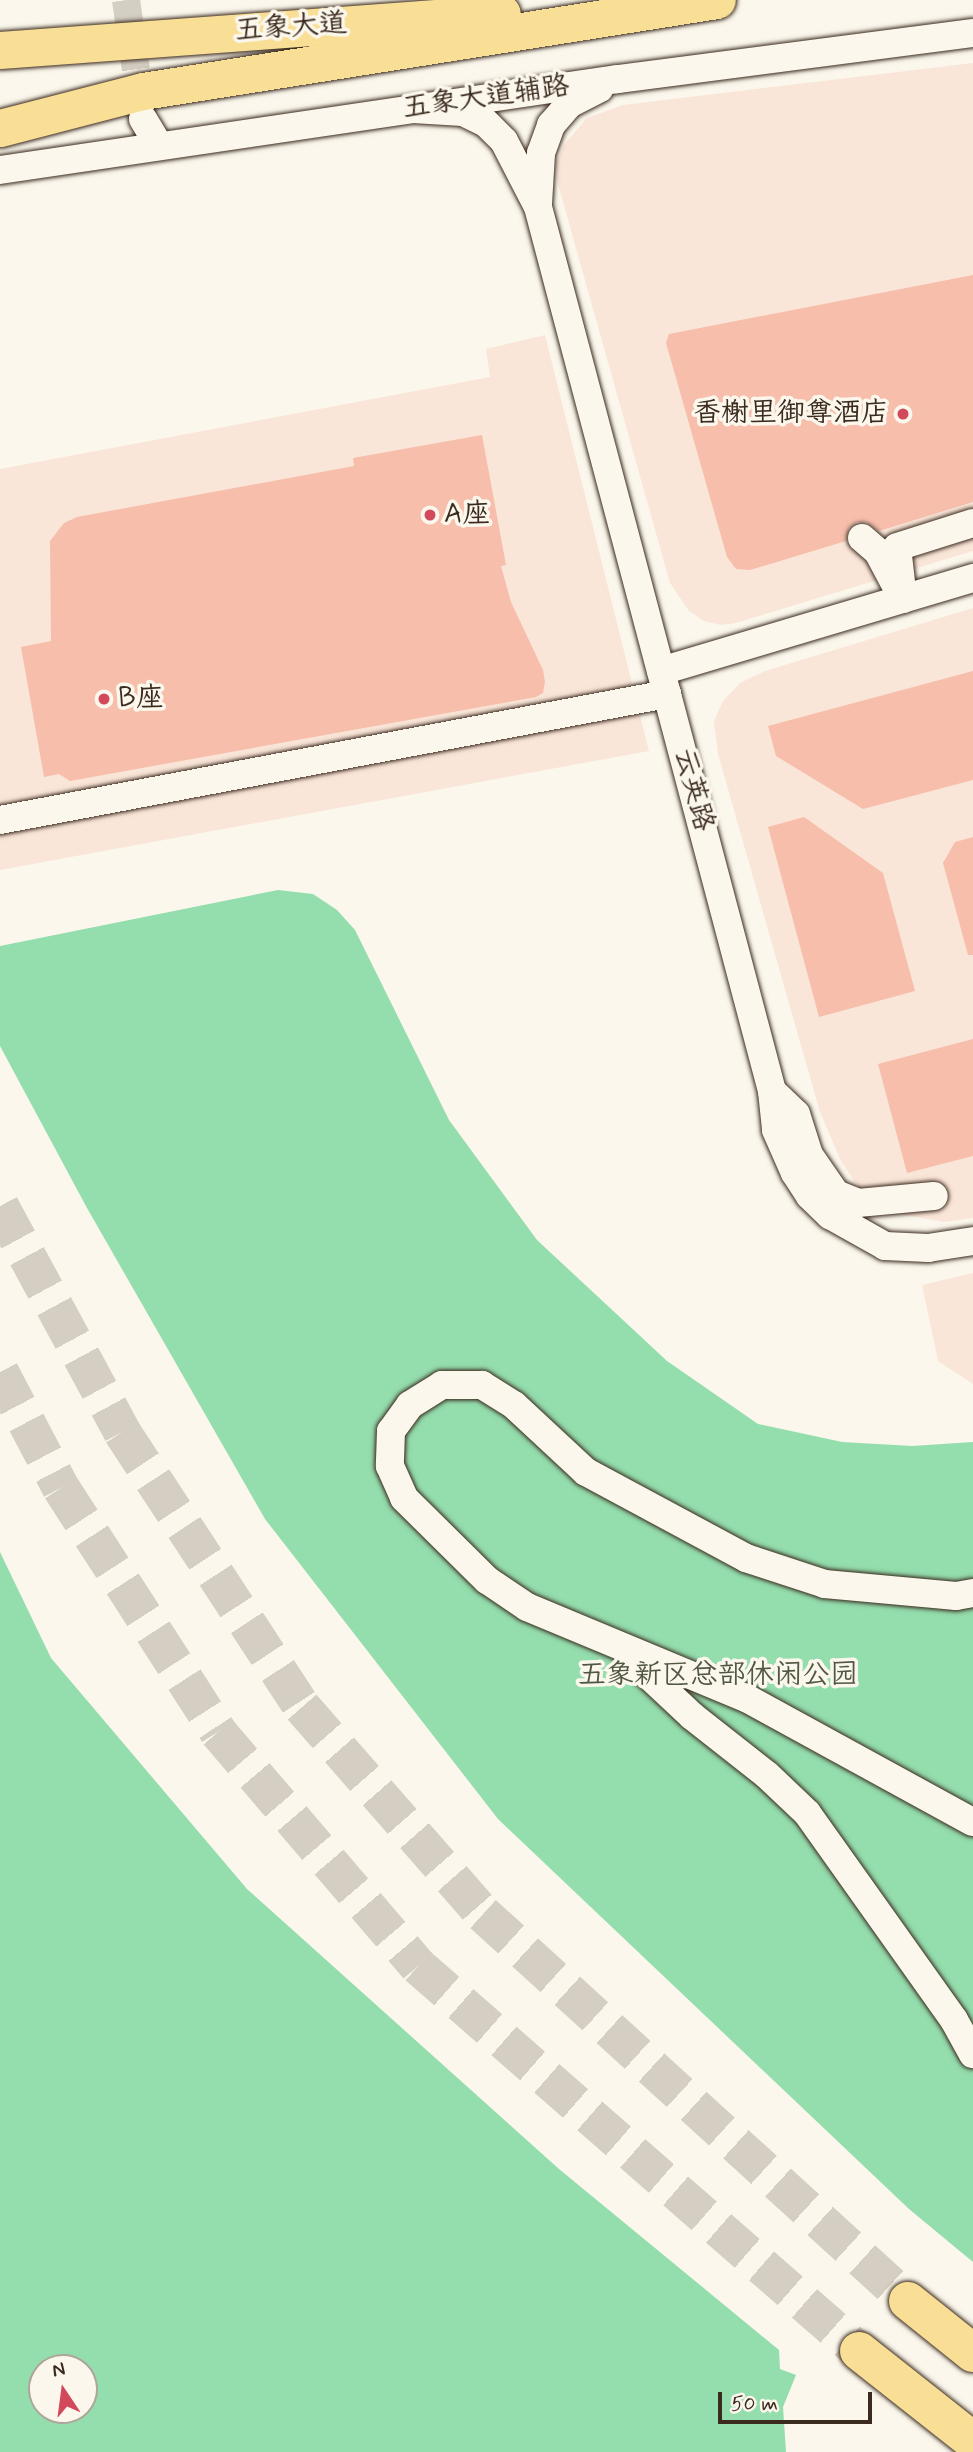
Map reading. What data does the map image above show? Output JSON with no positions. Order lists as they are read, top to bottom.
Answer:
{
  "streets": {
    "main road": ["五象大道"],
    "street": ["五象大道辅路", "云英路"]
  },
  "parks": ["五象新区总部休闲公园"],
  "places": ["香榭里御尊酒店", "A座", "B座"],
  "scale_bar": "50 m",
  "north": "top"
}
